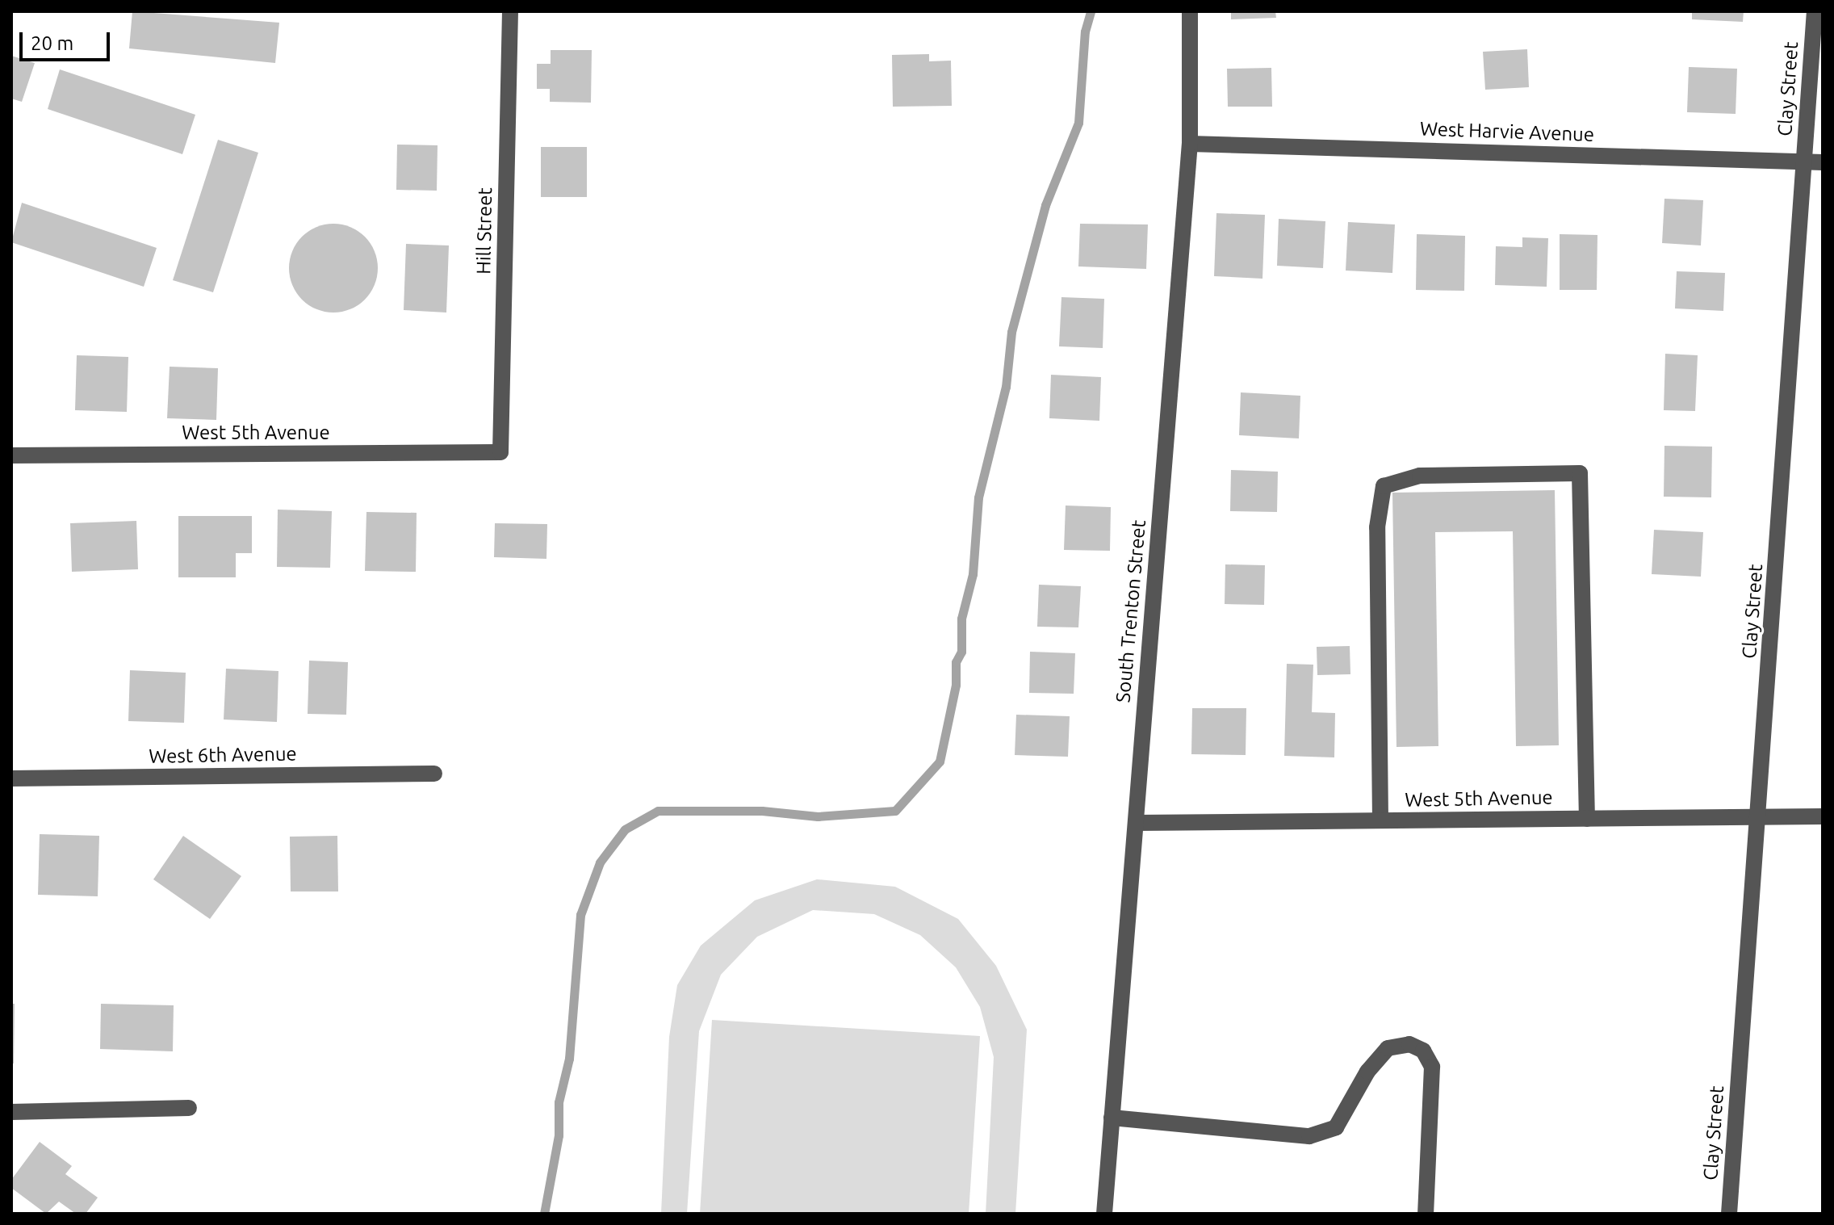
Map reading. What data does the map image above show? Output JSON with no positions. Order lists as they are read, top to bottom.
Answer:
{
  "streets": {
    "street": [
      "Clay Street",
      "West Harvie Avenue",
      "Hill Street",
      "West 5th Avenue",
      "South Trenton Street",
      "West 6th Avenue"
    ]
  },
  "crossings": [
    ["Clay Street", "West Harvie Avenue"],
    ["Clay Street", "West 5th Avenue"],
    ["West Harvie Avenue", "South Trenton Street"],
    ["Hill Street", "West 5th Avenue"],
    ["West 5th Avenue", "South Trenton Street"]
  ],
  "scale_bar": "20 m"
}
